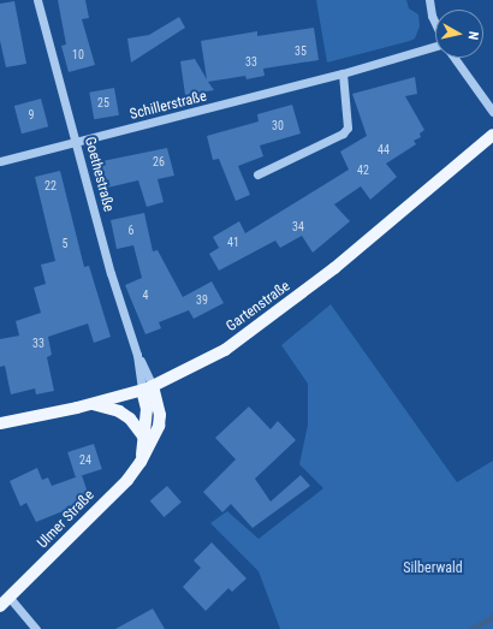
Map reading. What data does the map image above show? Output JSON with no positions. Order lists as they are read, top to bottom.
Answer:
{
  "streets": {
    "main road": ["Gartenstraße", "Ulmer Straße"],
    "street": ["Schillerstraße", "Goethestraße"]
  },
  "crossings": [
    ["Schillerstraße", "Goethestraße"],
    ["Goethestraße", "Gartenstraße"],
    ["Goethestraße", "Ulmer Straße"],
    ["Gartenstraße", "Ulmer Straße"]
  ],
  "parks": ["Silberwald"],
  "house_numbers": [
    "35",
    "10",
    "33",
    "25",
    "9",
    "30",
    "44",
    "26",
    "42",
    "22",
    "34",
    "6",
    "41",
    "5",
    "4",
    "39",
    "33",
    "24"
  ],
  "north": "right"
}
